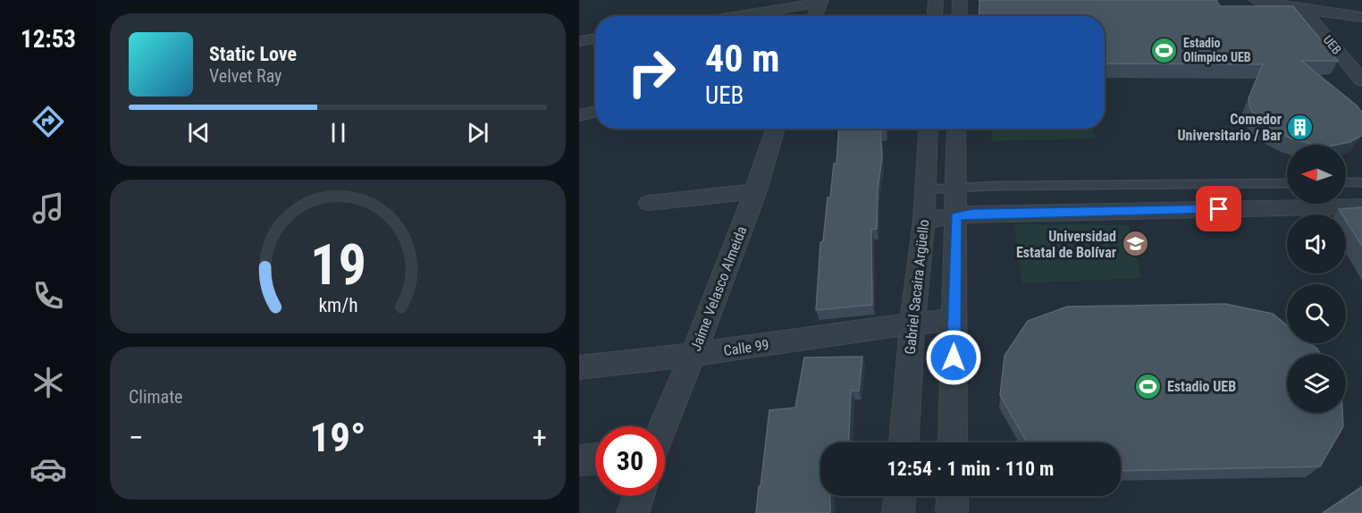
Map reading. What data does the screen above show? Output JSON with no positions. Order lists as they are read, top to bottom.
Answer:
{
  "streets": {
    "street": [
      "UEB",
      "Gabriel Sacaira Argüello",
      "Jaime Velasco Almeida",
      "Calle 99"
    ]
  },
  "crossings": [
    ["Gabriel Sacaira Argüello", "Calle 99"],
    ["Jaime Velasco Almeida", "Calle 99"]
  ],
  "places": {
    "sports": ["Estadio Olimpico UEB", "Estadio UEB"],
    "building": ["Comedor Universitario / Bar"],
    "school or university": ["Universidad Estatal de Bolívar"]
  },
  "north": "left",
  "page": {
    "tabs": "12:53",
    "turn": ["40 m", "UEB"],
    "song": ["Static Love", "Velvet Ray"],
    "tile": "Climate",
    "heat": ["−", "19°", "+"],
    "limit": "30",
    "trip": "12:54 · 1 min · 110 m",
    "gauge": ["19", "km/h"]
  }
}
